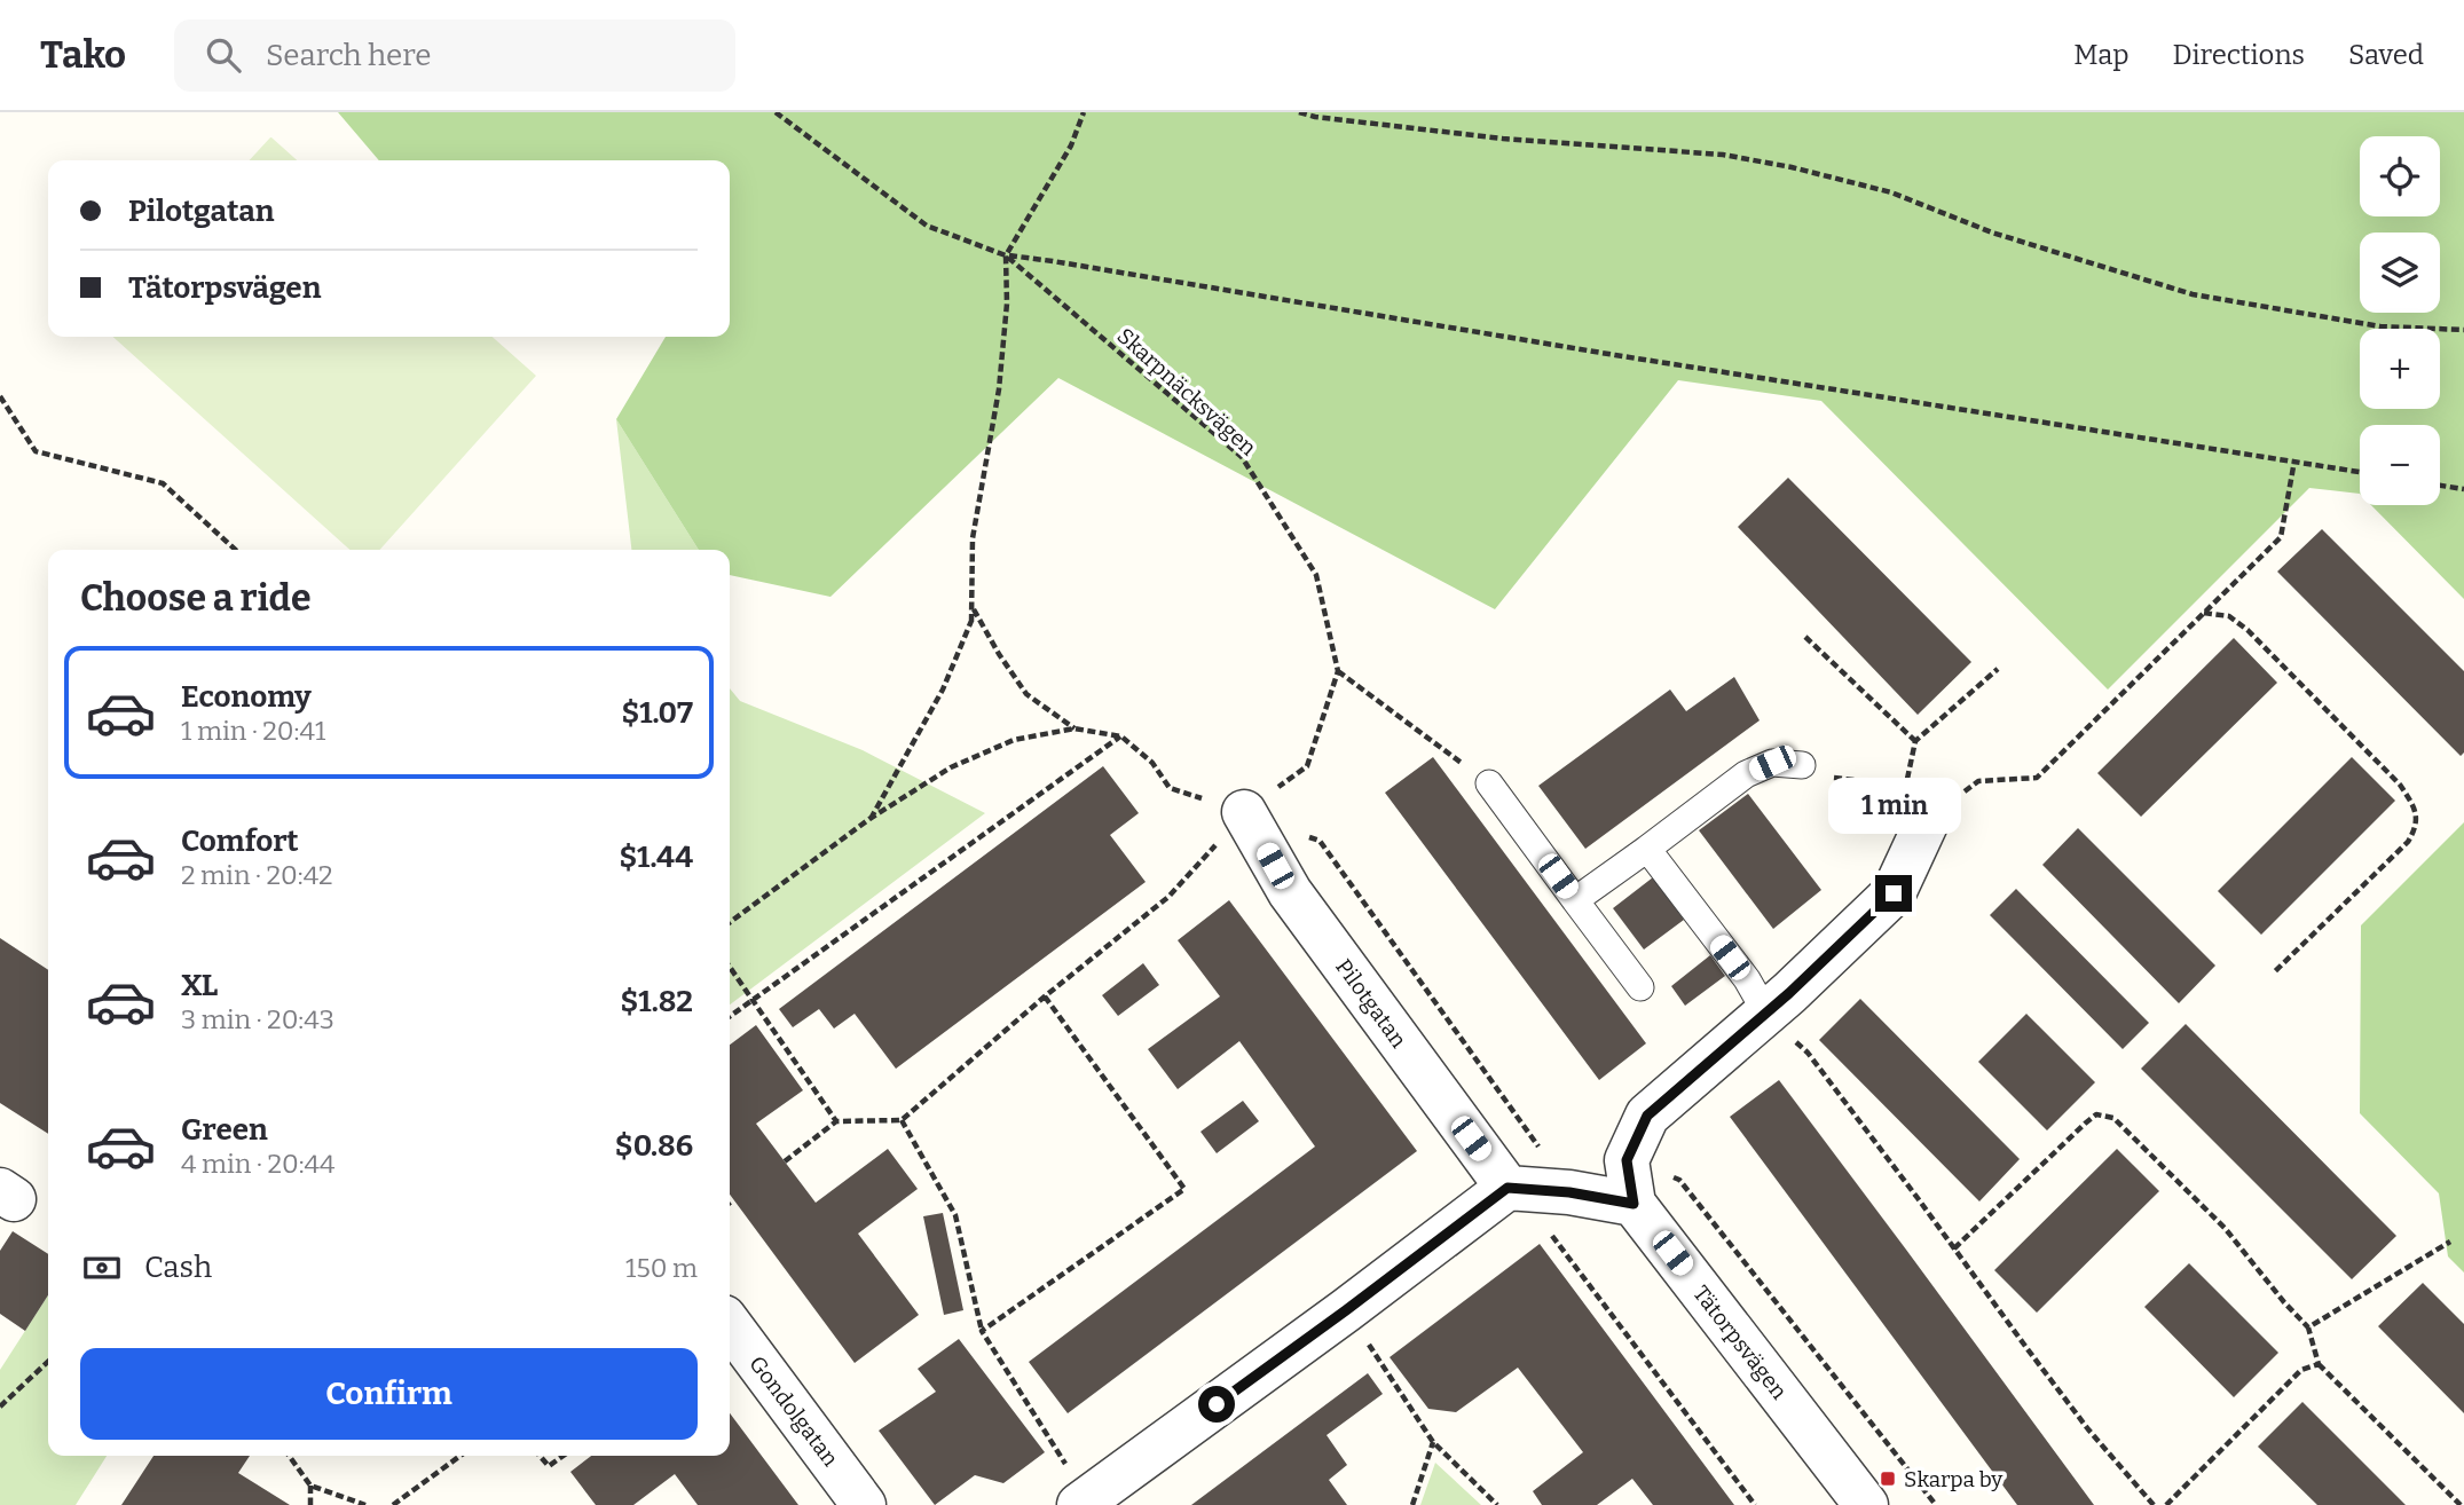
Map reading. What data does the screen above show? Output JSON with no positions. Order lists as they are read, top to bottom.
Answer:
{
  "streets": {
    "street": ["Pilotgatan", "Tätorpsvägen", "Gondolgatan"],
    "path": ["Skarpnäcksvägen"]
  },
  "places": {
    "transit": ["Skarpa by"]
  },
  "page": {
    "header": "Tako",
    "search": "Search here",
    "nav": ["Map", "Directions", "Saved"],
    "map_buttons": ["+", "−"],
    "banner": ["Pilotgatan", "Tätorpsvägen"],
    "heading": "Choose a ride",
    "list": [
      {
        "name": "Economy",
        "note": "1 min · 20:41",
        "value": "$1.07"
      },
      {
        "name": "Comfort",
        "note": "2 min · 20:42",
        "value": "$1.44"
      },
      {
        "name": "XL",
        "note": "3 min · 20:43",
        "value": "$1.82"
      },
      {
        "name": "Green",
        "note": "4 min · 20:44",
        "value": "$0.86"
      }
    ],
    "bubble": "1 min",
    "pay": ["Cash", "150 m"],
    "buttons": "Confirm"
  }
}
